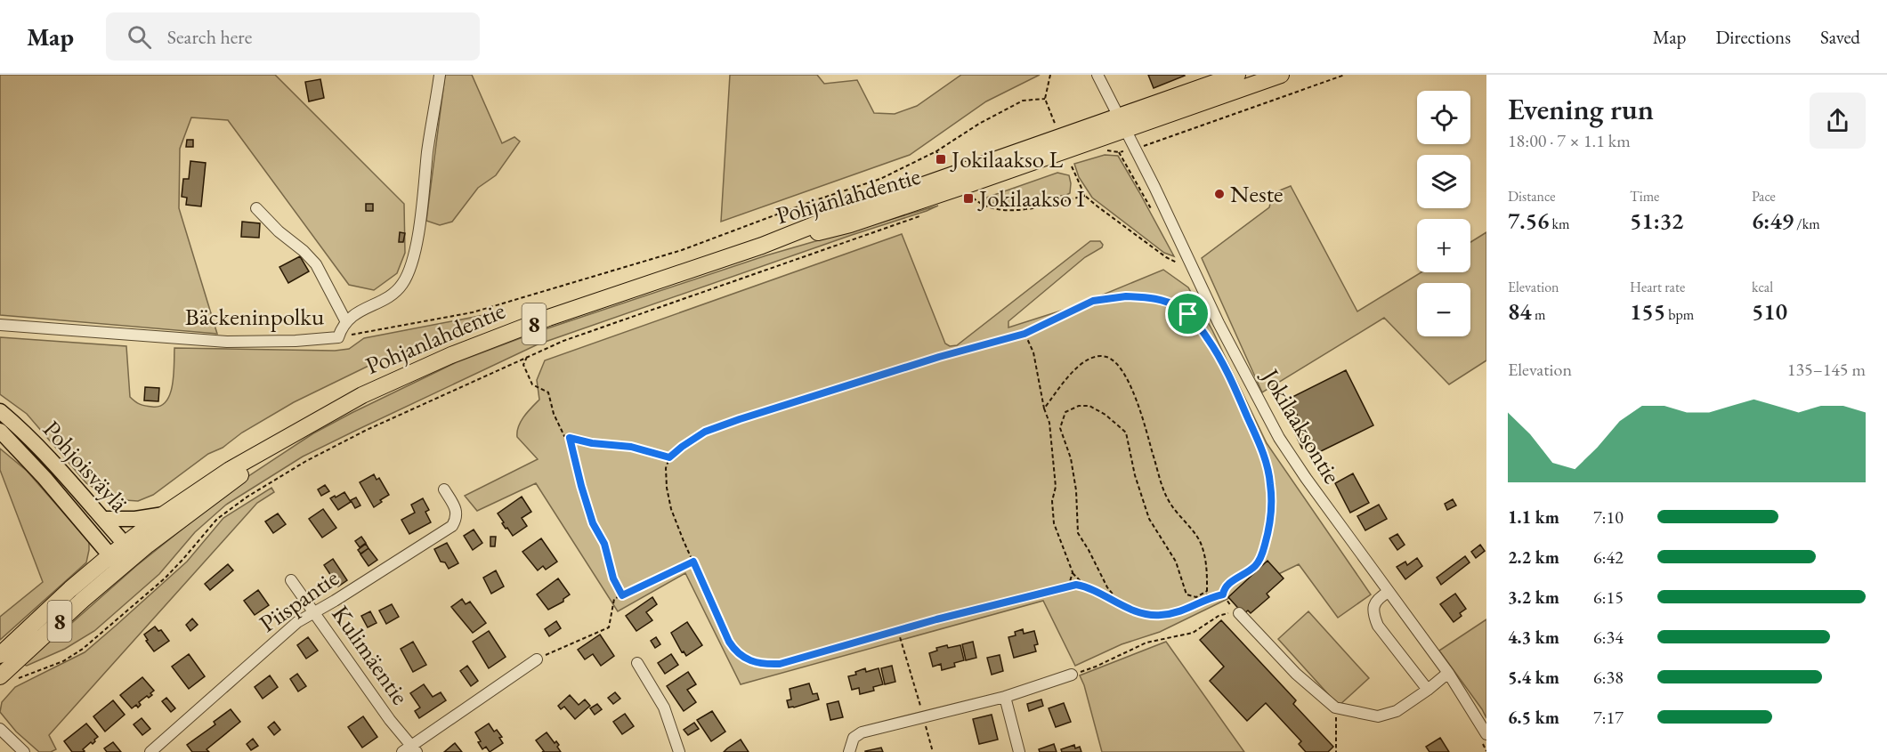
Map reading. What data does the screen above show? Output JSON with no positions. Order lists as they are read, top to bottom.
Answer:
{
  "streets": {
    "highway": ["Pohjanlahdentie", "8"],
    "main road": ["Pohjoisväylä"],
    "street": [
      "Bäckeninpolku",
      "Jokilaaksontie",
      "Piispantie",
      "Kulimäentie"
    ]
  },
  "crossings": [
    ["Pohjanlahdentie", "8"],
    ["Pohjanlahdentie", "Jokilaaksontie"],
    ["Pohjanlahdentie", "Pohjoisväylä"],
    ["8", "Pohjoisväylä"],
    ["Piispantie", "Kulimäentie"]
  ],
  "places": {
    "transit": ["Jokilaakso L", "Jokilaakso I"],
    "other": ["Neste"]
  },
  "page": {
    "header": "Map",
    "search": "Search here",
    "nav": ["Map", "Directions", "Saved"],
    "heading": ["Evening run", "18:00 · 7 × 1.1 km"],
    "map_buttons": ["+", "−"],
    "stats": [
      ["Distance", "7.56 km"],
      ["Time", "51:32"],
      ["Pace", "6:49 /km"],
      ["Elevation", "84 m"],
      ["Heart rate", "155 bpm"],
      ["kcal", "510"]
    ],
    "chart": ["Elevation", "135–145 m"],
    "list": [
      {
        "name": "1.1 km",
        "note": "7:10"
      },
      {
        "name": "2.2 km",
        "note": "6:42"
      },
      {
        "name": "3.2 km",
        "note": "6:15"
      },
      {
        "name": "4.3 km",
        "note": "6:34"
      },
      {
        "name": "5.4 km",
        "note": "6:38"
      },
      {
        "name": "6.5 km",
        "note": "7:17"
      }
    ]
  }
}
